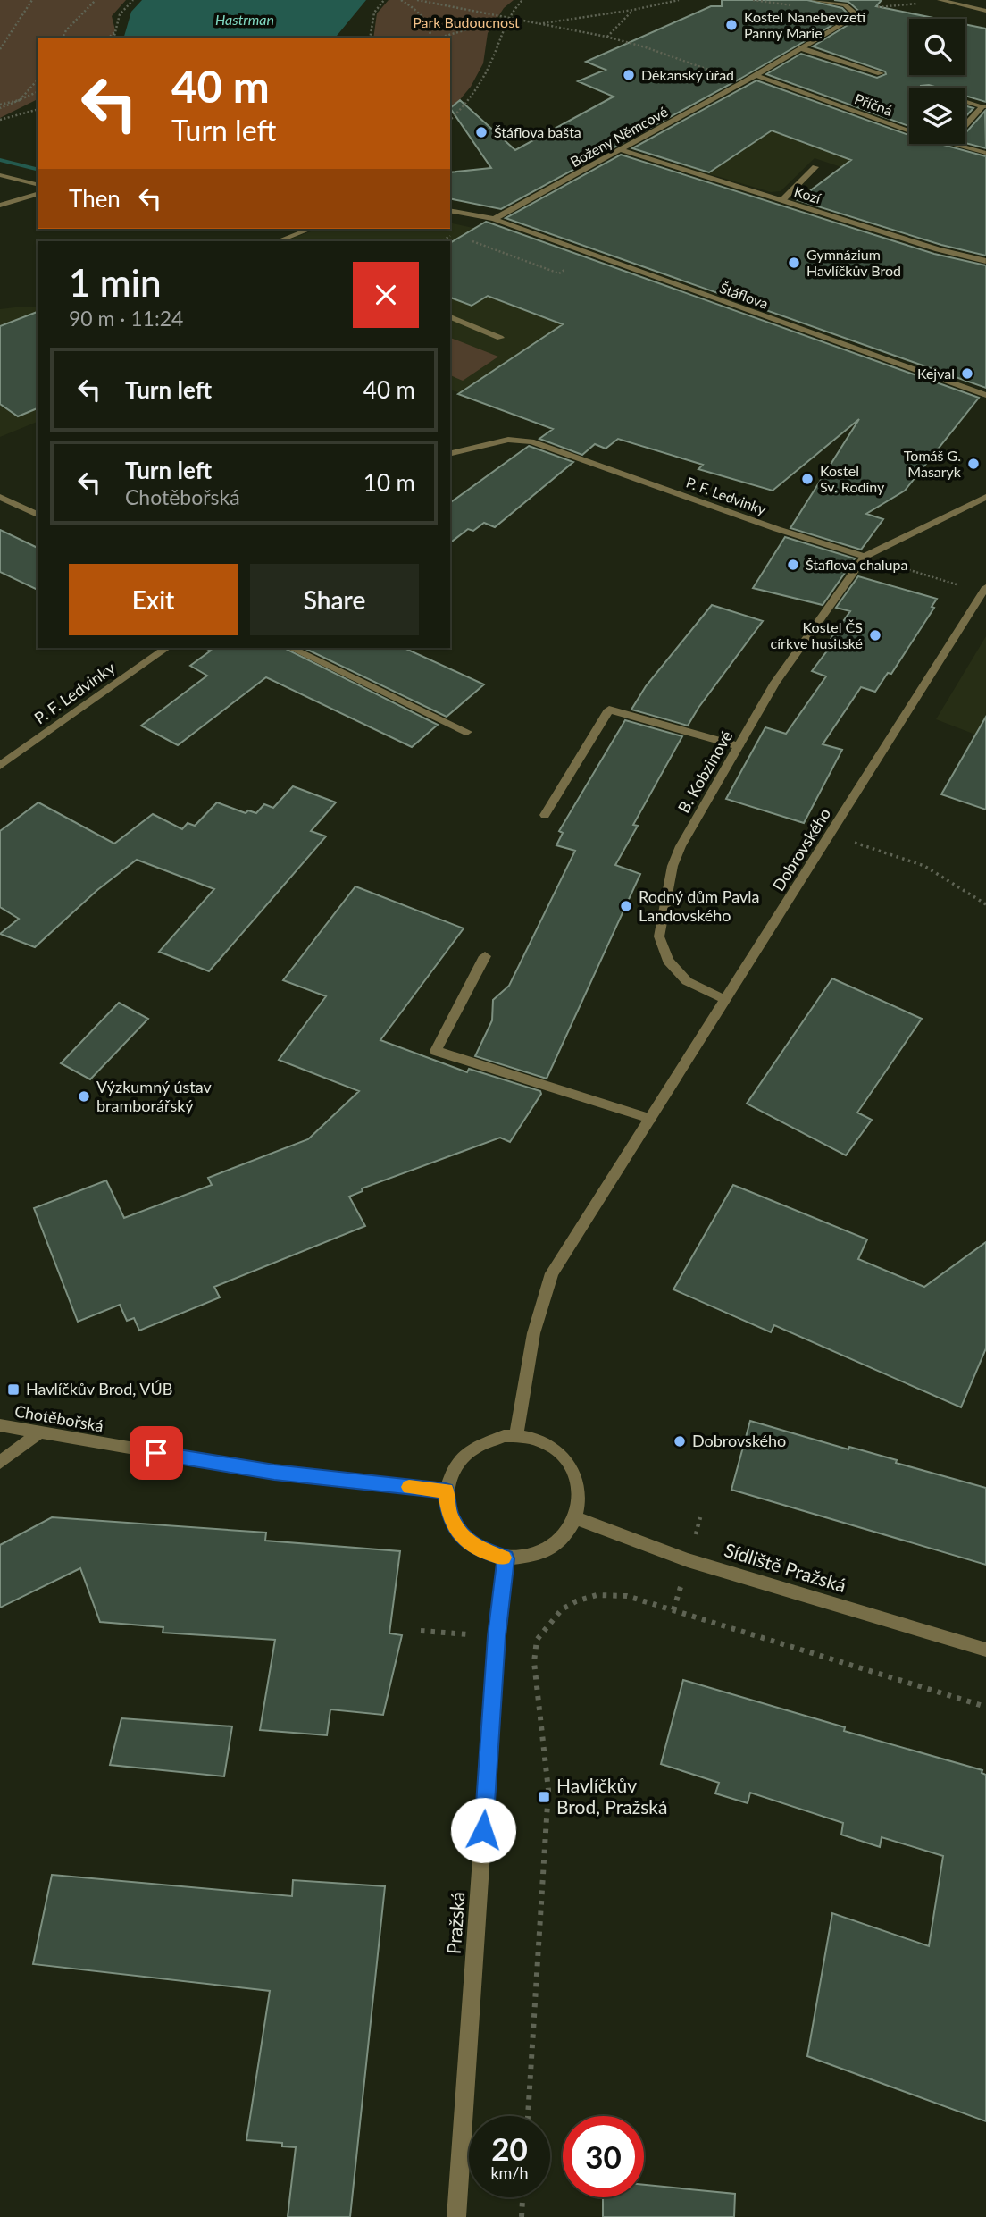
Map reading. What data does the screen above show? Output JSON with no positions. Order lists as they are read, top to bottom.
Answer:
{
  "streets": {
    "street": [
      "Příčná",
      "Boženy Němcové",
      "Kozí",
      "Štáflova",
      "P. F. Ledvinky",
      "B. Kobzinové",
      "Dobrovského",
      "Chotěbořská",
      "Sídliště Pražská",
      "Pražská"
    ]
  },
  "crossings": [
    ["Příčná", "Boženy Němcové"],
    ["Boženy Němcové", "Kozí"],
    ["Boženy Němcové", "Štáflova"],
    ["P. F. Ledvinky", "B. Kobzinové"],
    ["B. Kobzinové", "Dobrovského"],
    ["Dobrovského", "Chotěbořská"],
    ["Dobrovského", "Sídliště Pražská"],
    ["Dobrovského", "Pražská"],
    ["Chotěbořská", "Sídliště Pražská"],
    ["Chotěbořská", "Pražská"],
    ["Sídliště Pražská", "Pražská"]
  ],
  "water": ["Hastrman"],
  "parks": ["Park Budoucnost"],
  "places": {
    "other": [
      "Kostel Nanebevzetí Panny Marie",
      "Děkanský úřad",
      "Štáflova bašta",
      "Gymnázium Havlíčkův Brod",
      "Kejval",
      "Tomáš G. Masaryk",
      "Kostel Sv. Rodiny",
      "Štaflova chalupa",
      "Kostel ČS církve husitské",
      "Rodný dům Pavla Landovského",
      "Výzkumný ústav bramborářský",
      "Dobrovského"
    ],
    "transit": ["Havlíčkův Brod, VÚB", "Havlíčkův Brod, Pražská"]
  },
  "page": {
    "turn": ["40 m", "Turn left"],
    "then": "Then",
    "heading": ["1 min", "90 m · 11:24"],
    "list": [
      {
        "name": "Turn left",
        "value": "40 m"
      },
      {
        "name": "Turn left",
        "note": "Chotěbořská",
        "value": "10 m"
      }
    ],
    "buttons": ["Exit", "Share"],
    "speed": "20 km/h",
    "limit": "30"
  }
}
